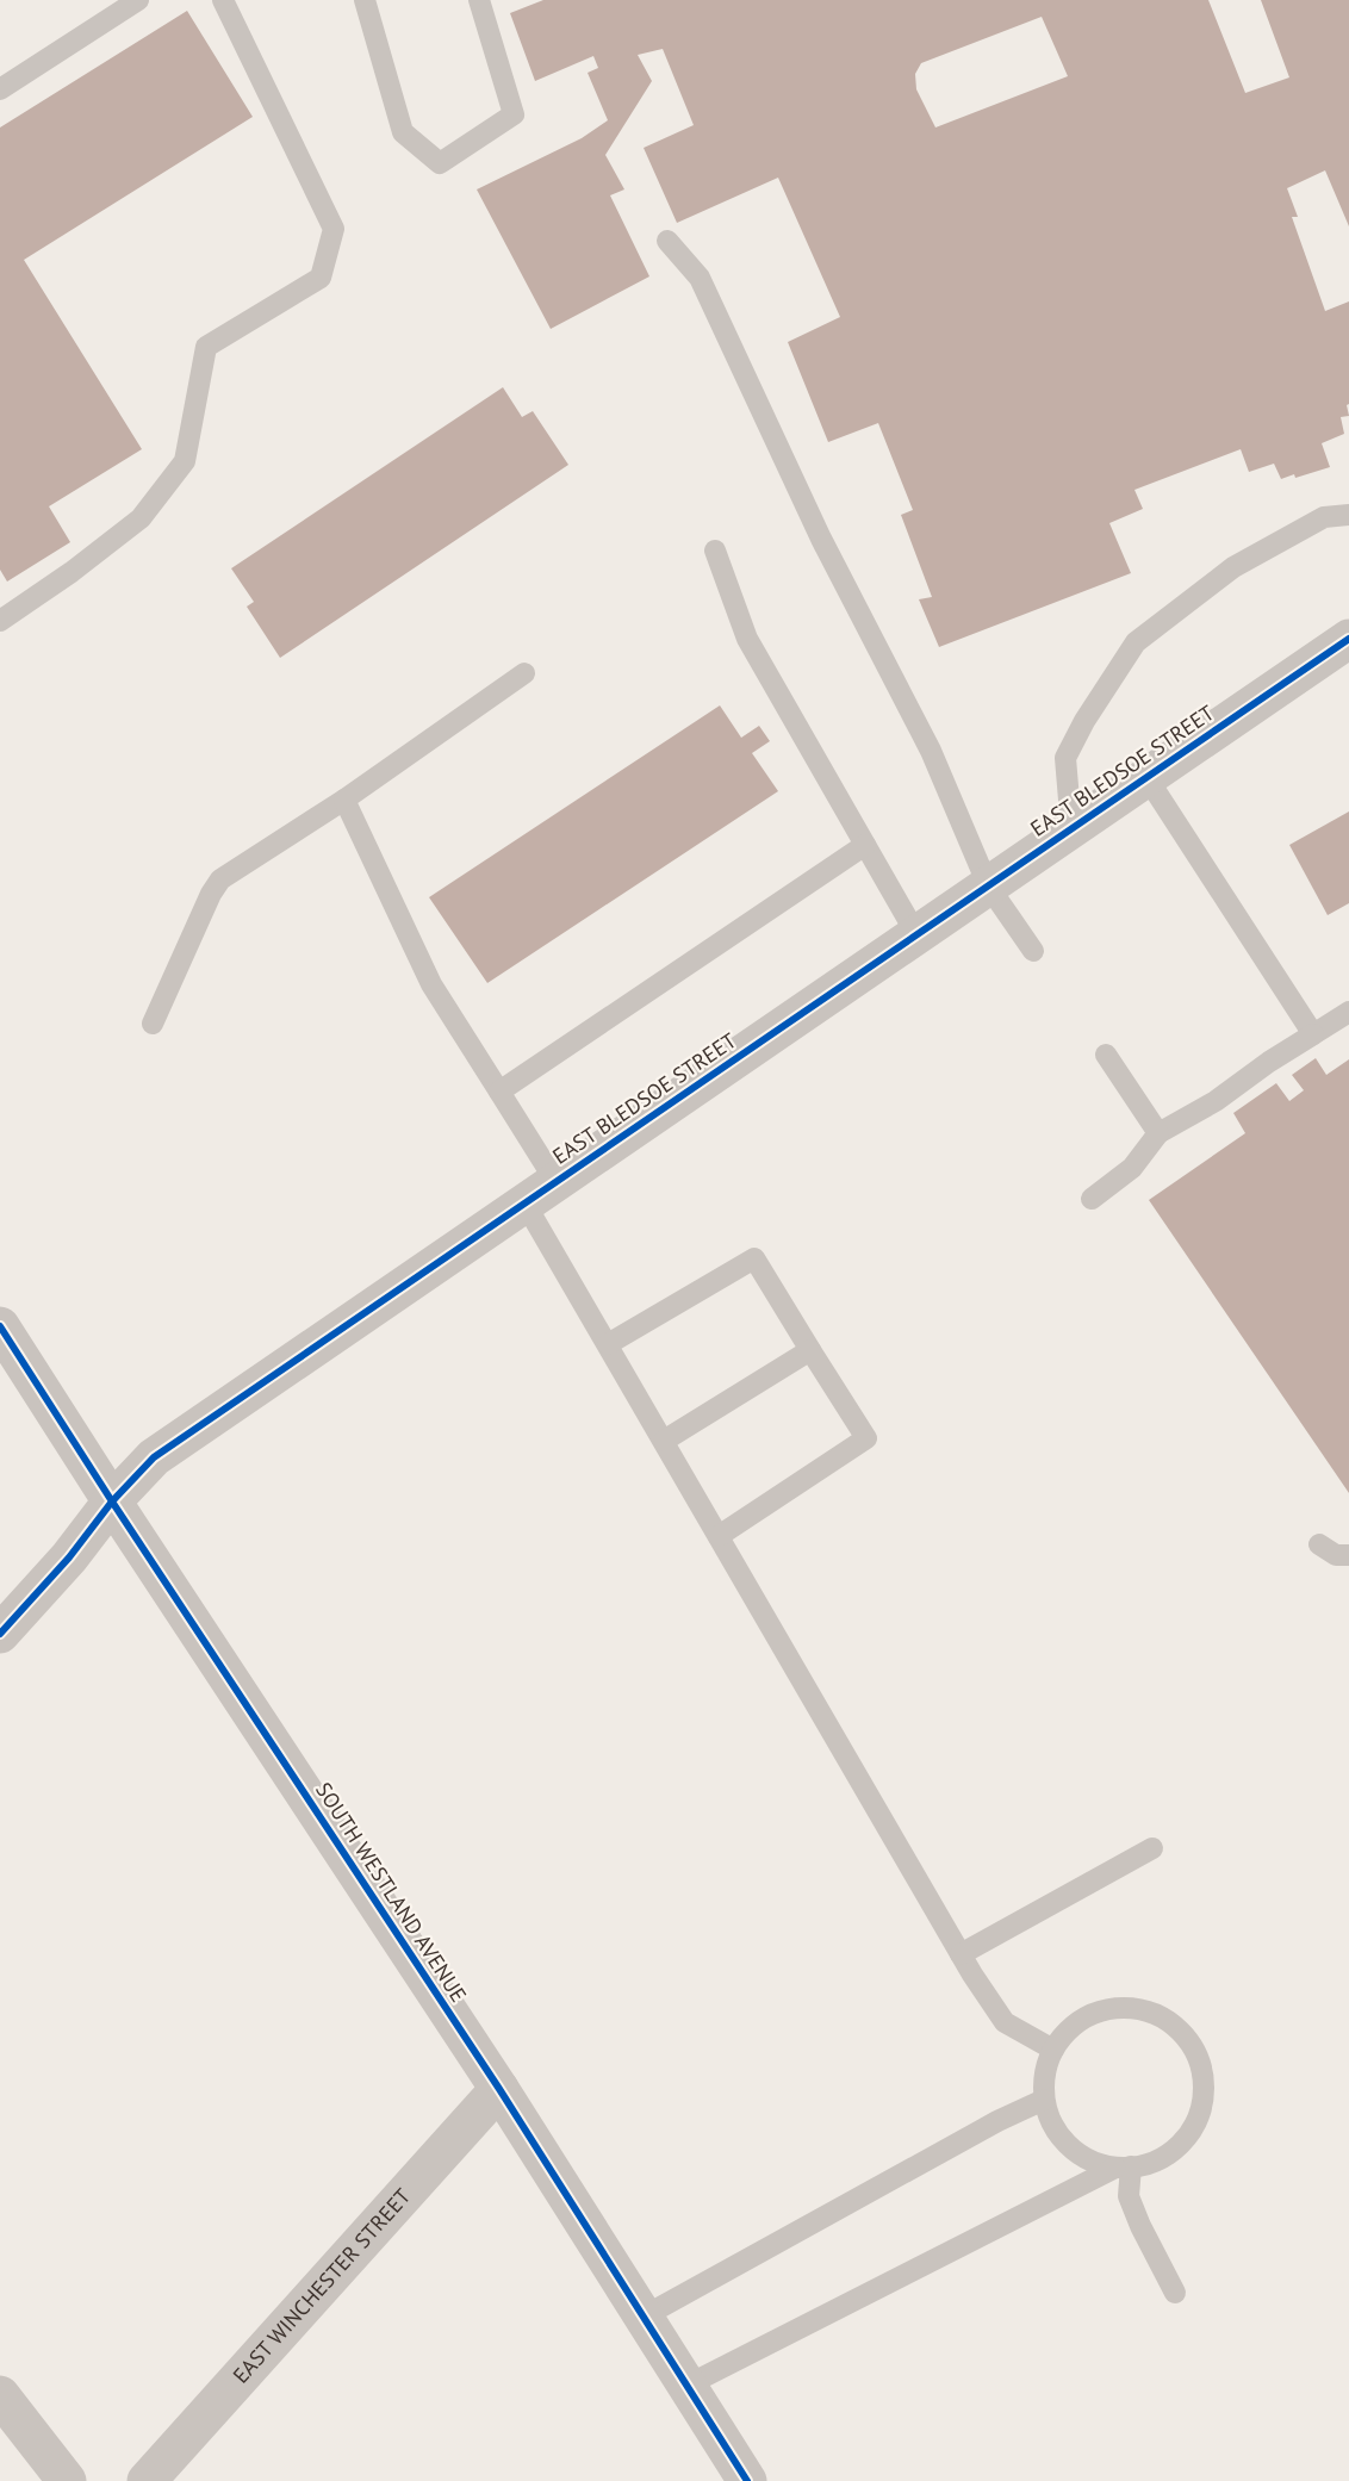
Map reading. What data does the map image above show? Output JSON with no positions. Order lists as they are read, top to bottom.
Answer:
{
  "streets": {
    "street": ["EAST BLEDSOE STREET", "SOUTH WESTLAND AVENUE", "EAST WINCHESTER STREET"]
  },
  "crossings": [
    ["EAST BLEDSOE STREET", "SOUTH WESTLAND AVENUE"],
    ["SOUTH WESTLAND AVENUE", "EAST WINCHESTER STREET"]
  ]
}
